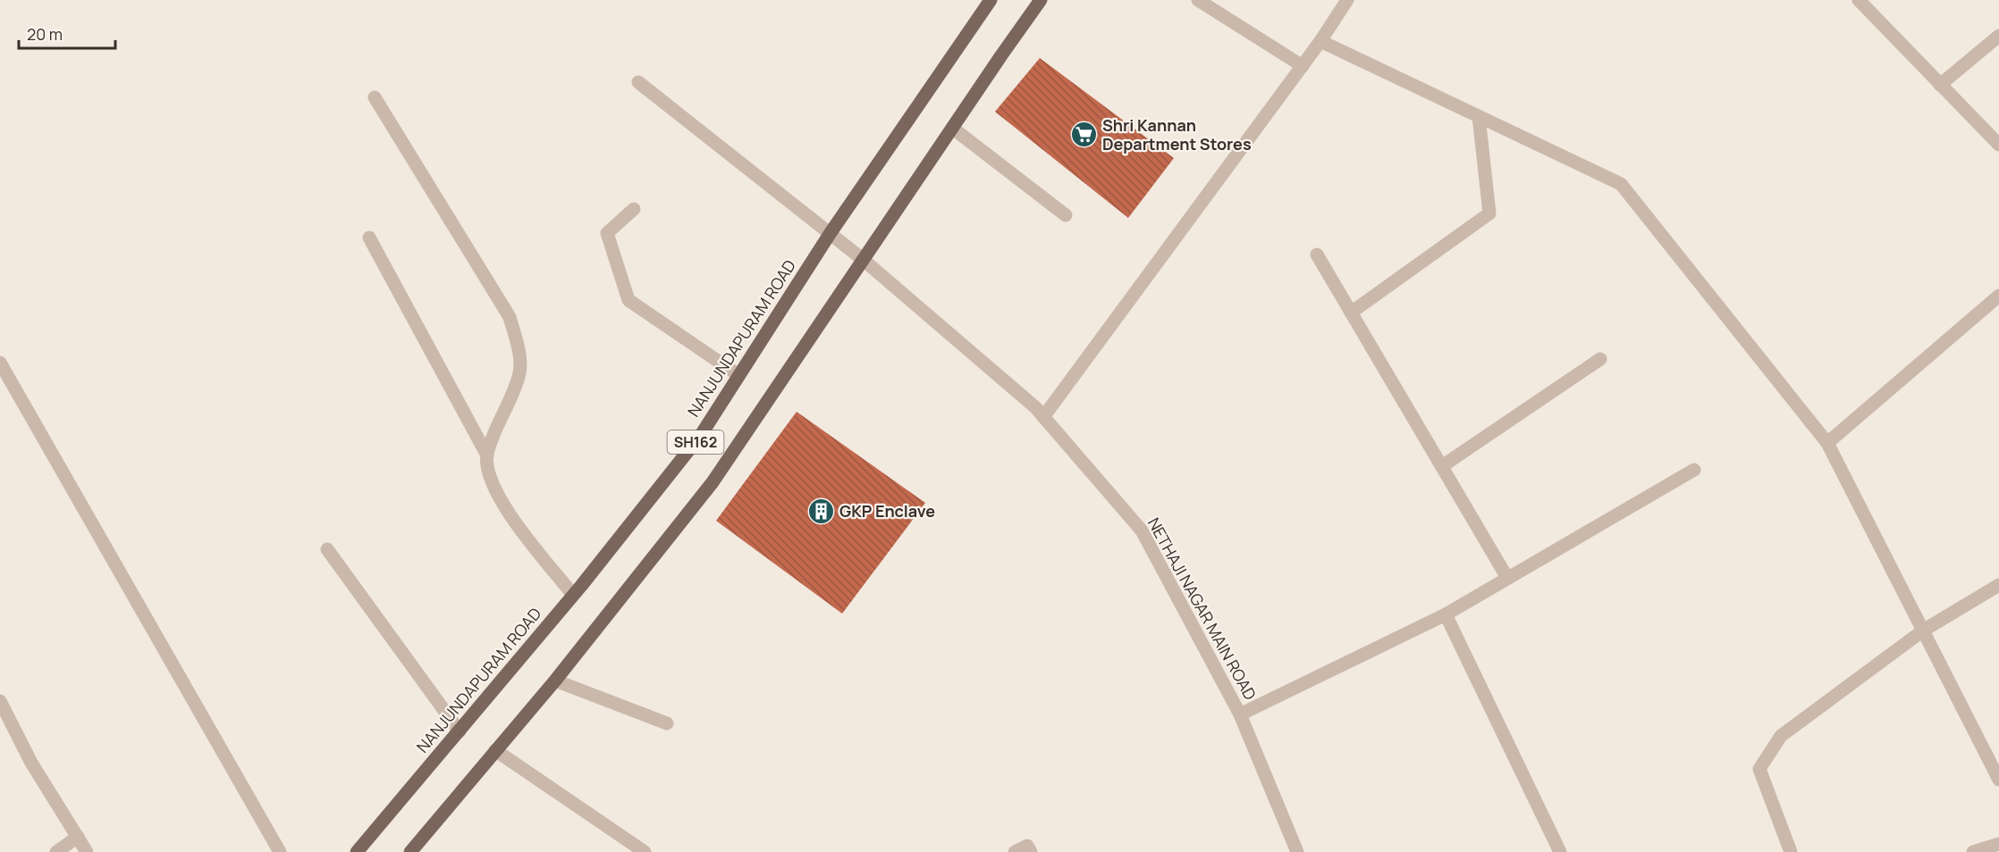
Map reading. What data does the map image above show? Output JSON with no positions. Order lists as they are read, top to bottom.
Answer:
{
  "streets": {
    "main road": ["NANJUNDAPURAM ROAD", "SH162"],
    "street": ["NETHAJI NAGAR MAIN ROAD"]
  },
  "crossings": [
    ["NANJUNDAPURAM ROAD", "NETHAJI NAGAR MAIN ROAD"],
    ["SH162", "NETHAJI NAGAR MAIN ROAD"]
  ],
  "places": {
    "supermarket": ["Shri Kannan Department Stores"],
    "building": ["GKP Enclave"]
  },
  "scale_bar": "20 m"
}
